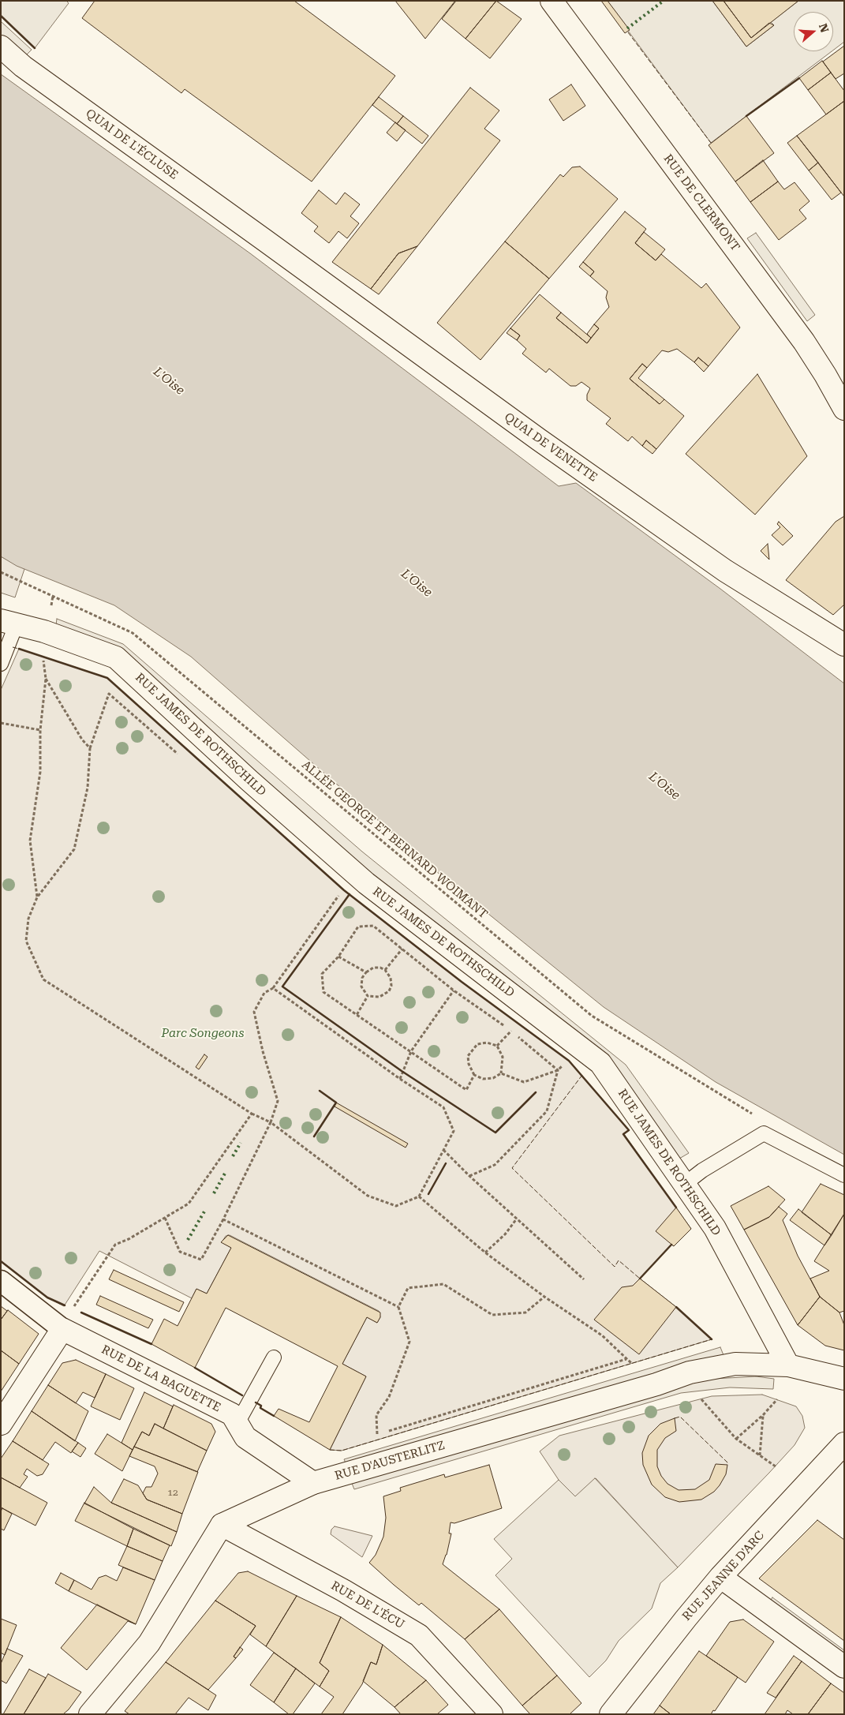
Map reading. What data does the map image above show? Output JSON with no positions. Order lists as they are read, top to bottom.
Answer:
{
  "streets": {
    "street": [
      "QUAI DE L'ÉCLUSE",
      "RUE DE CLERMONT",
      "QUAI DE VENETTE",
      "RUE JAMES DE ROTHSCHILD",
      "RUE DE LA BAGUETTE",
      "RUE D'AUSTERLITZ",
      "RUE JEANNE D'ARC",
      "RUE DE L'ÉCU"
    ],
    "path": ["ALLÉE GEORGE ET BERNARD WOIMANT"]
  },
  "crossings": [
    ["QUAI DE L'ÉCLUSE", "QUAI DE VENETTE"],
    ["RUE JAMES DE ROTHSCHILD", "RUE D'AUSTERLITZ"],
    ["RUE DE LA BAGUETTE", "RUE D'AUSTERLITZ"],
    ["RUE D'AUSTERLITZ", "RUE DE L'ÉCU"]
  ],
  "water": ["L'Oise"],
  "parks": ["Parc Songeons"],
  "house_numbers": ["12"],
  "north": "right"
}
